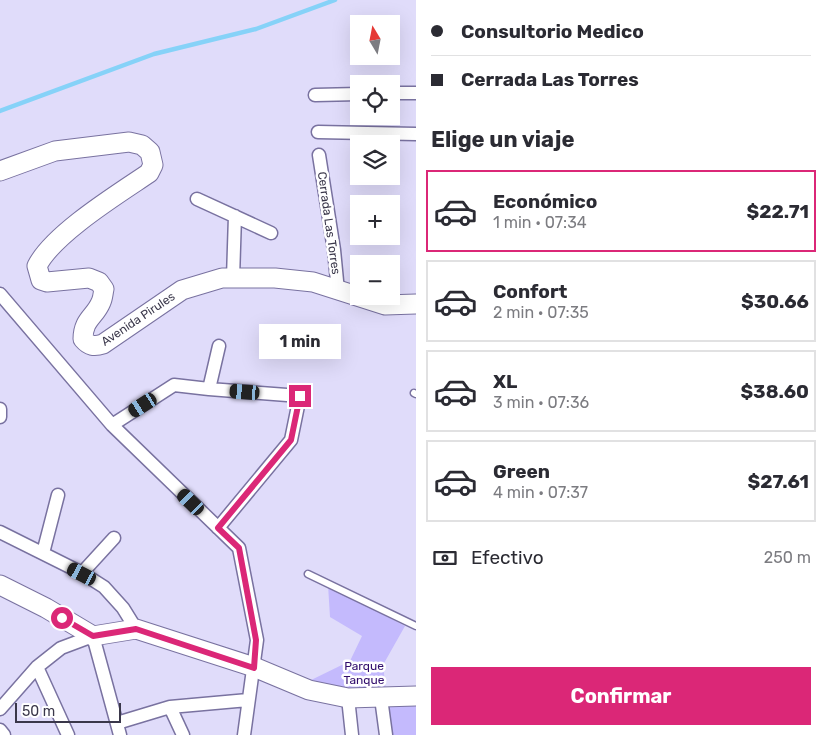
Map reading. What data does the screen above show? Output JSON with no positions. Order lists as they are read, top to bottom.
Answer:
{
  "streets": {
    "street": ["Cerrada Las Torres", "Avenida Pirules"]
  },
  "crossings": [
    ["Cerrada Las Torres", "Avenida Pirules"]
  ],
  "parks": ["Parque Tanque"],
  "scale_bar": "50 m",
  "north": "top",
  "page": {
    "banner": ["Consultorio Medico", "Cerrada Las Torres"],
    "map_buttons": ["+", "−"],
    "heading": "Elige un viaje",
    "list": [
      {
        "name": "Económico",
        "note": "1 min · 07:34",
        "value": "$22.71"
      },
      {
        "name": "Confort",
        "note": "2 min · 07:35",
        "value": "$30.66"
      },
      {
        "name": "XL",
        "note": "3 min · 07:36",
        "value": "$38.60"
      },
      {
        "name": "Green",
        "note": "4 min · 07:37",
        "value": "$27.61"
      }
    ],
    "bubble": "1 min",
    "pay": ["Efectivo", "250 m"],
    "buttons": "Confirmar",
    "scale": "50 m"
  }
}
